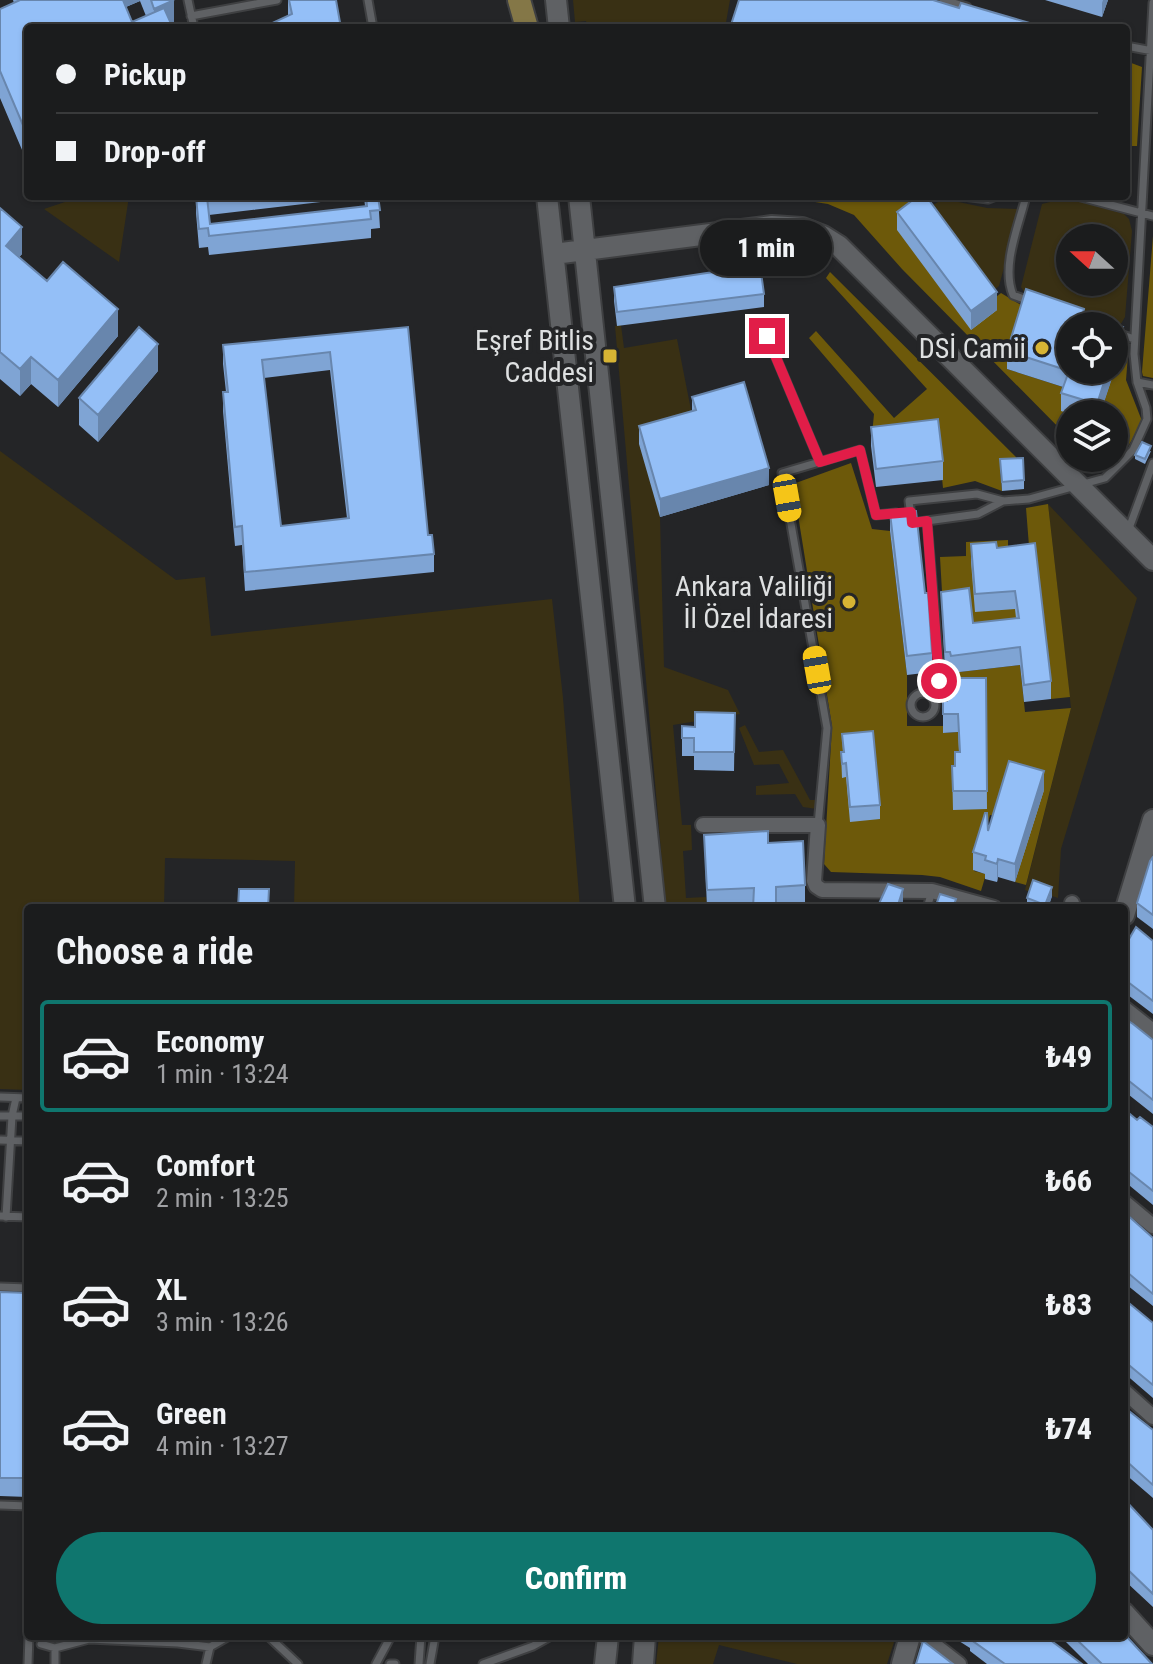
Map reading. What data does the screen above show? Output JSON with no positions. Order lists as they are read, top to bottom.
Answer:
{
  "places": {
    "other": ["DSİ Camii", "Ankara Valiliği İl Özel İdaresi"],
    "transit": ["Eşref Bitlis Caddesi"]
  },
  "north": "left",
  "page": {
    "banner": ["Pickup", "Drop-off"],
    "bubble": "1 min",
    "heading": "Choose a ride",
    "list": [
      {
        "name": "Economy",
        "note": "1 min · 13:24",
        "value": "₺49"
      },
      {
        "name": "Comfort",
        "note": "2 min · 13:25",
        "value": "₺66"
      },
      {
        "name": "XL",
        "note": "3 min · 13:26",
        "value": "₺83"
      },
      {
        "name": "Green",
        "note": "4 min · 13:27",
        "value": "₺74"
      }
    ],
    "buttons": "Confirm"
  }
}
